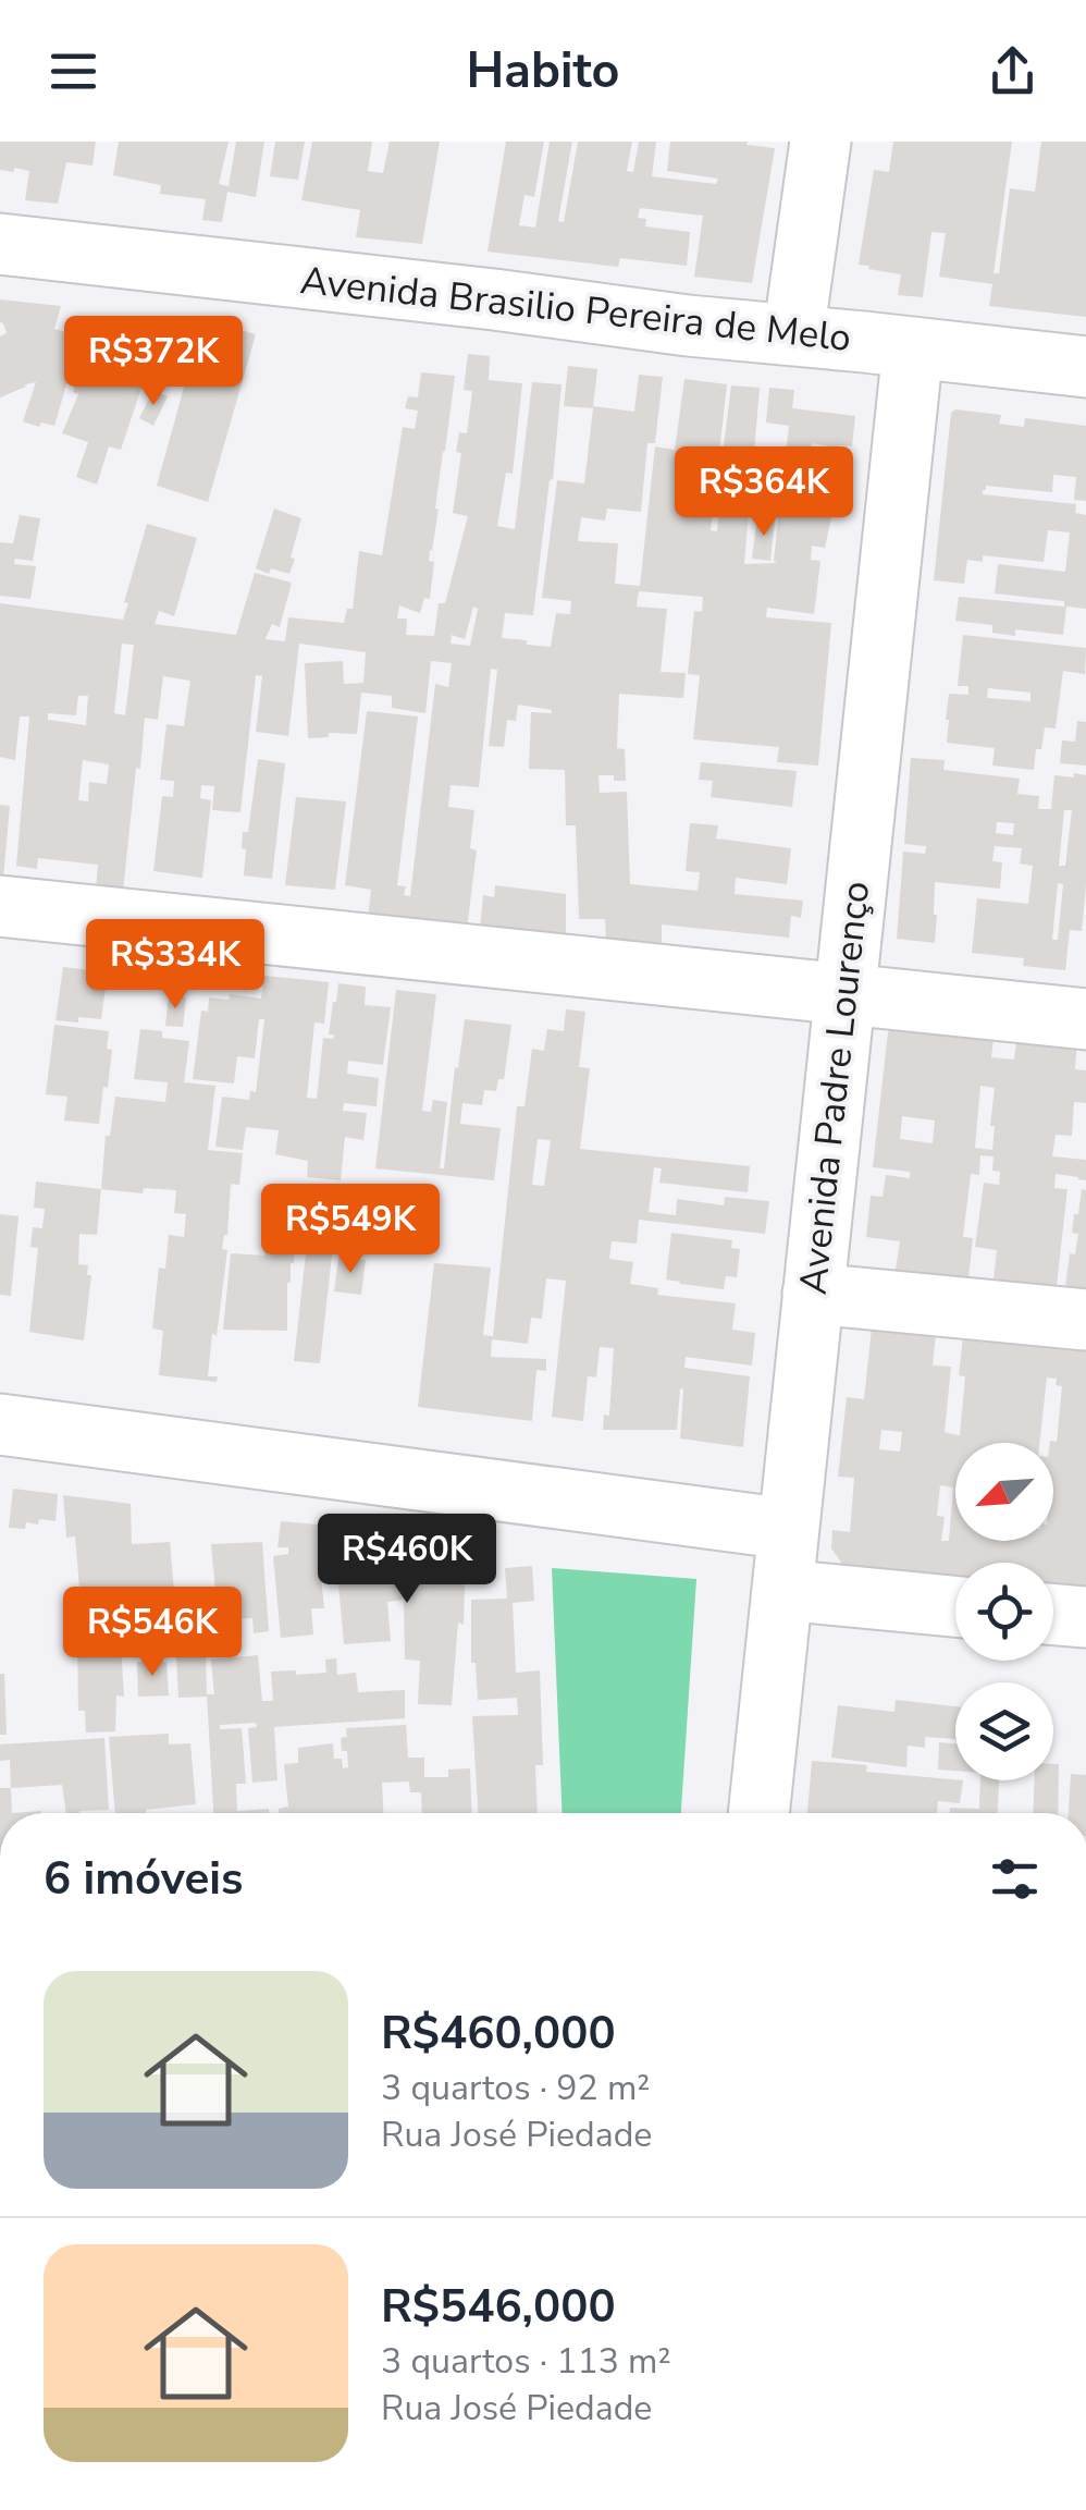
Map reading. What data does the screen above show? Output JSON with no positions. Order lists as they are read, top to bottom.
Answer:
{
  "streets": {
    "street": ["Avenida Brasilio Pereira de Melo", "Avenida Padre Lourenço"]
  },
  "crossings": [
    ["Avenida Brasilio Pereira de Melo", "Avenida Padre Lourenço"]
  ],
  "north": "bottom left",
  "page": {
    "header": "Habito",
    "price": [
      "R$372K",
      "R$364K",
      "R$334K",
      "R$549K",
      "R$460K",
      "R$546K"
    ],
    "heading": "6 imóveis",
    "list": [
      {
        "name": "R$460,000",
        "note": "3 quartos · 92 m² · Rua José Piedade"
      },
      {
        "name": "R$546,000",
        "note": "3 quartos · 113 m² · Rua José Piedade"
      }
    ]
  }
}
